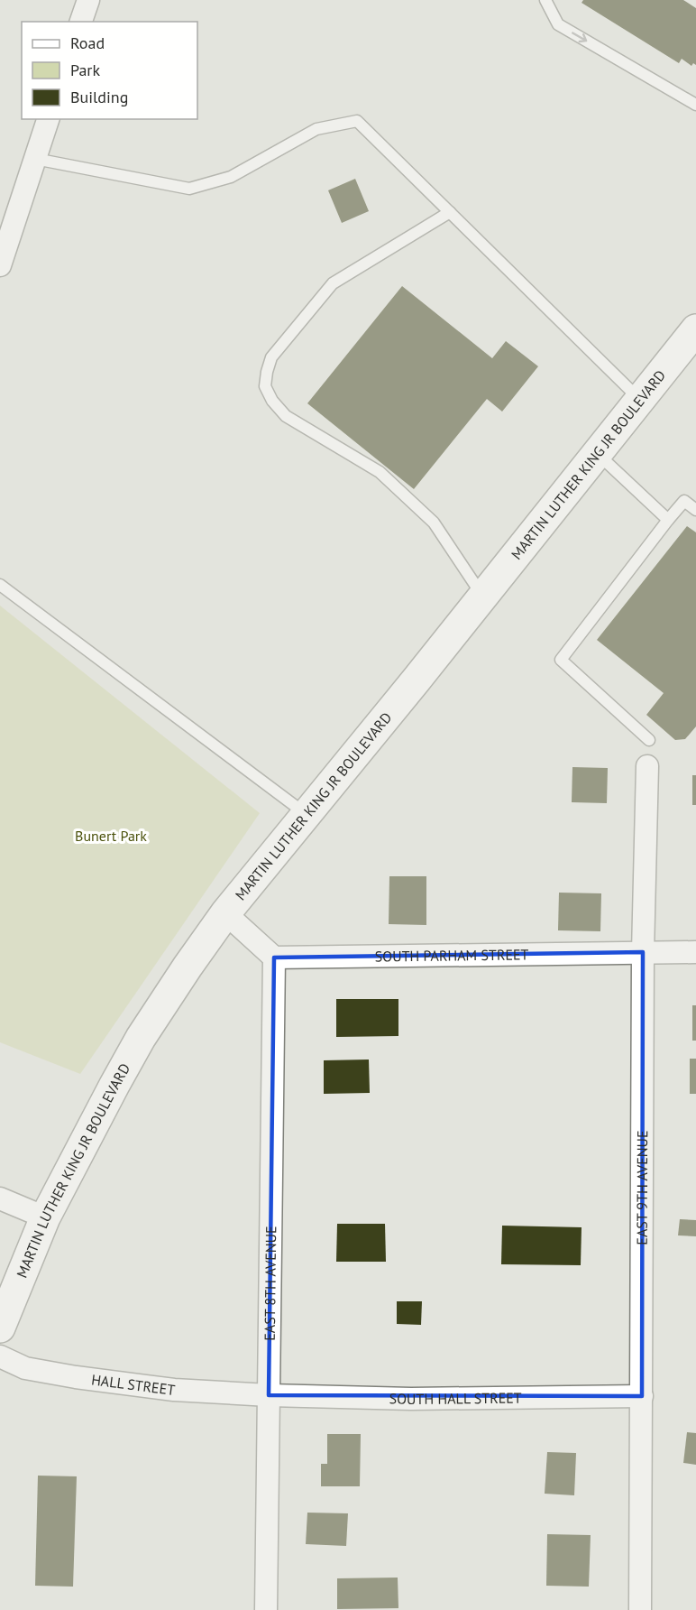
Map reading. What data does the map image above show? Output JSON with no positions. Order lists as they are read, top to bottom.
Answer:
{
  "streets": {
    "main road": ["MARTIN LUTHER KING JR BOULEVARD"],
    "street": [
      "SOUTH PARHAM STREET",
      "EAST 9TH AVENUE",
      "EAST 8TH AVENUE",
      "HALL STREET",
      "SOUTH HALL STREET"
    ]
  },
  "crossings": [
    ["SOUTH PARHAM STREET", "EAST 9TH AVENUE"],
    ["SOUTH PARHAM STREET", "EAST 8TH AVENUE"],
    ["EAST 9TH AVENUE", "SOUTH HALL STREET"],
    ["EAST 8TH AVENUE", "HALL STREET"],
    ["EAST 8TH AVENUE", "SOUTH HALL STREET"],
    ["HALL STREET", "SOUTH HALL STREET"]
  ],
  "parks": ["Bunert Park"],
  "legend": ["Road", "Park", "Building"]
}
